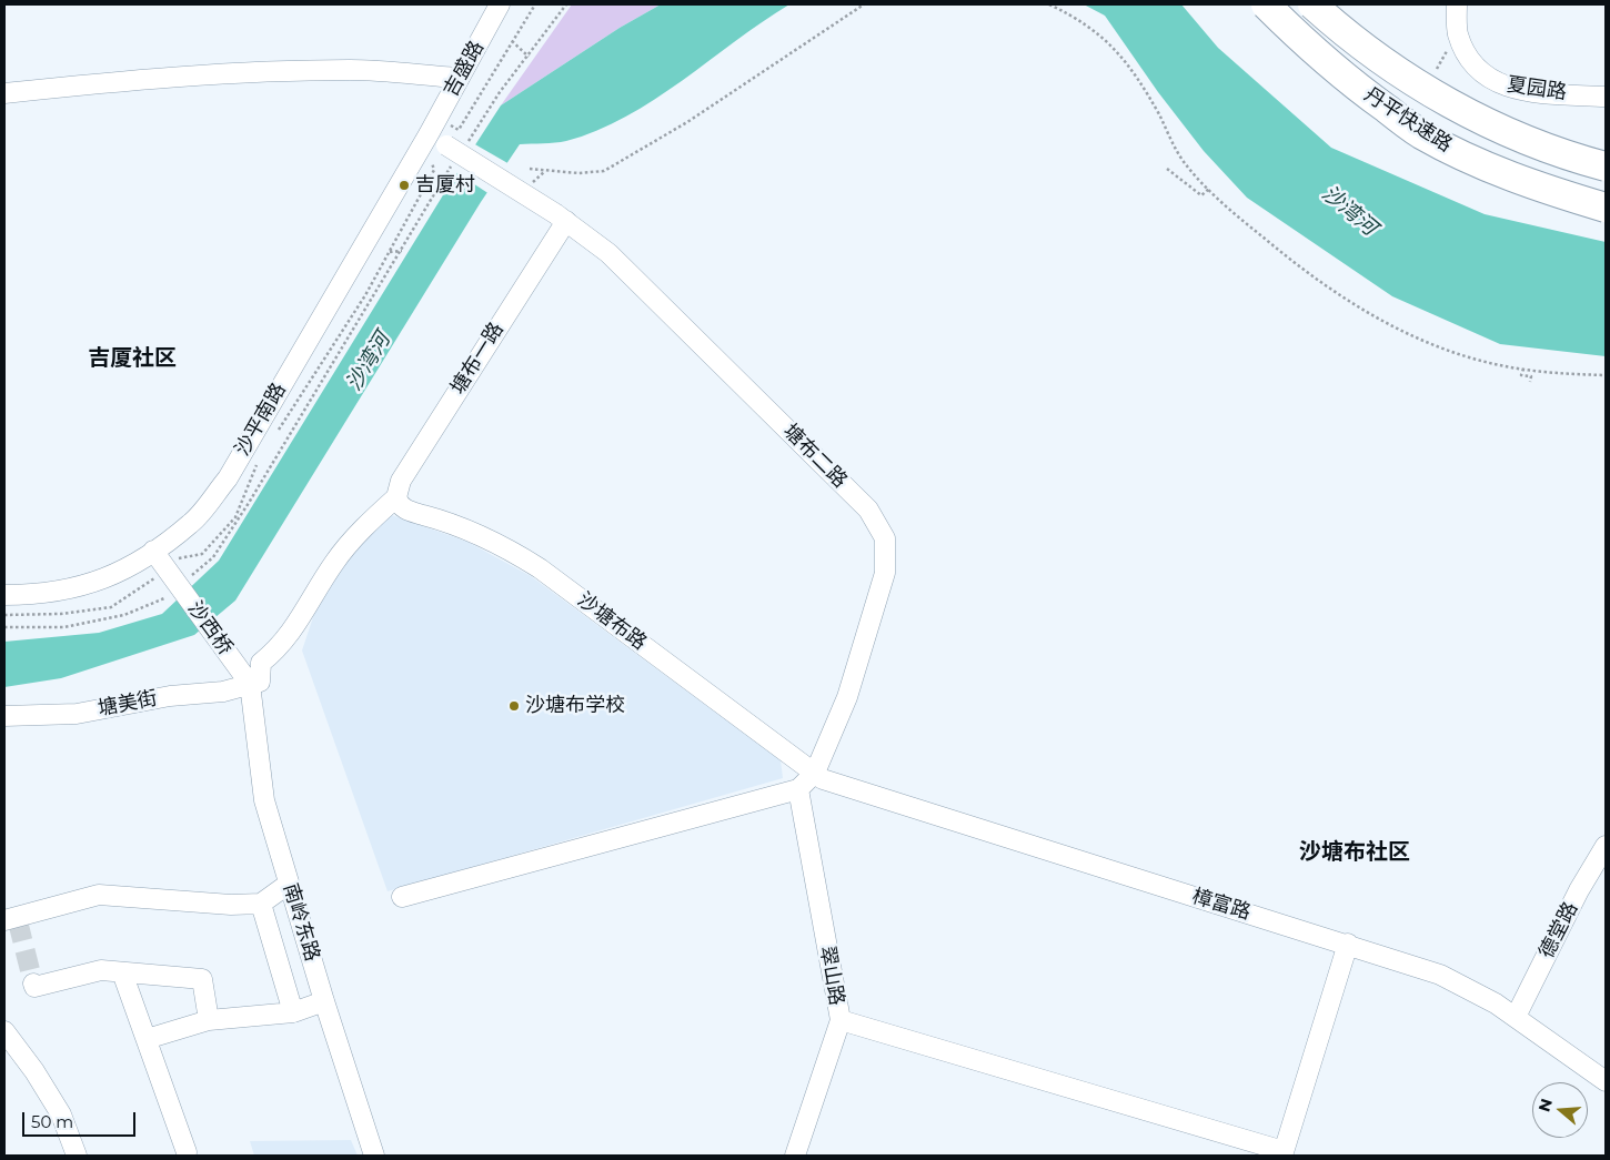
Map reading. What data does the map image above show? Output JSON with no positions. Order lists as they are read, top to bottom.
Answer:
{
  "streets": {
    "highway": ["丹平快速路"],
    "street": [
      "吉盛路",
      "夏园路",
      "塘布一路",
      "沙平南路",
      "塘布二路",
      "沙塘布路",
      "沙西桥",
      "塘美街",
      "樟富路",
      "南岭东路",
      "德堂路",
      "翠山路"
    ]
  },
  "crossings": [
    ["吉盛路", "沙平南路"],
    ["吉盛路", "塘布二路"],
    ["塘布一路", "塘布二路"],
    ["塘布一路", "沙塘布路"],
    ["沙平南路", "塘布二路"],
    ["沙平南路", "沙西桥"],
    ["塘布二路", "沙塘布路"],
    ["塘布二路", "樟富路"],
    ["沙塘布路", "樟富路"],
    ["沙西桥", "塘美街"],
    ["沙西桥", "南岭东路"],
    ["塘美街", "南岭东路"],
    ["樟富路", "德堂路"]
  ],
  "districts": ["吉厦社区", "沙塘布社区"],
  "water": ["沙湾河"],
  "places": ["吉厦村", "沙塘布学校"],
  "scale_bar": "50 m",
  "north": "left"
}
